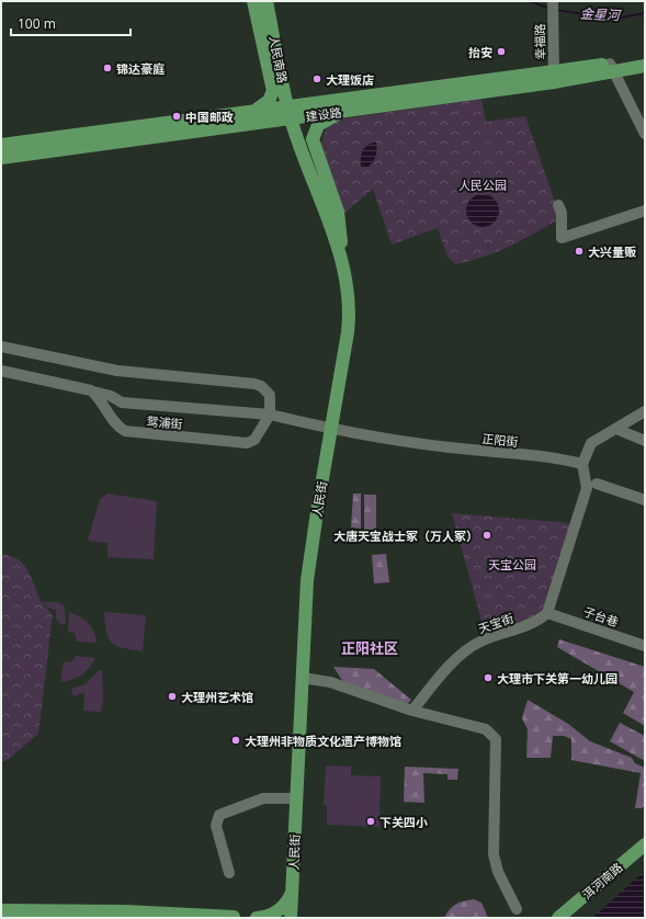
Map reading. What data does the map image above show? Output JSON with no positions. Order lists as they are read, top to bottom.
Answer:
{
  "streets": {
    "main road": [
      "人民南路",
      "建设路",
      "人民街",
      "洱河南路"
    ],
    "street": [
      "幸福路",
      "鸳浦街",
      "正阳街",
      "子台巷",
      "天宝街"
    ]
  },
  "crossings": [
    ["幸福路", "建设路"],
    ["人民南路", "建设路"],
    ["人民南路", "人民街"],
    ["建设路", "人民街"],
    ["正阳街", "人民街"],
    ["子台巷", "天宝街"]
  ],
  "districts": ["正阳社区"],
  "water": ["金星河"],
  "parks": ["人民公园", "天宝公园"],
  "places": [
    "抬安",
    "锦达豪庭",
    "大理饭店",
    "中国邮政",
    "大兴量贩",
    "大唐天宝战士冢（万人冢）",
    "大理市下关第一幼儿园",
    "大理州艺术馆",
    "大理州非物质文化遗产博物馆",
    "下关四小"
  ],
  "scale_bar": "100 m"
}
